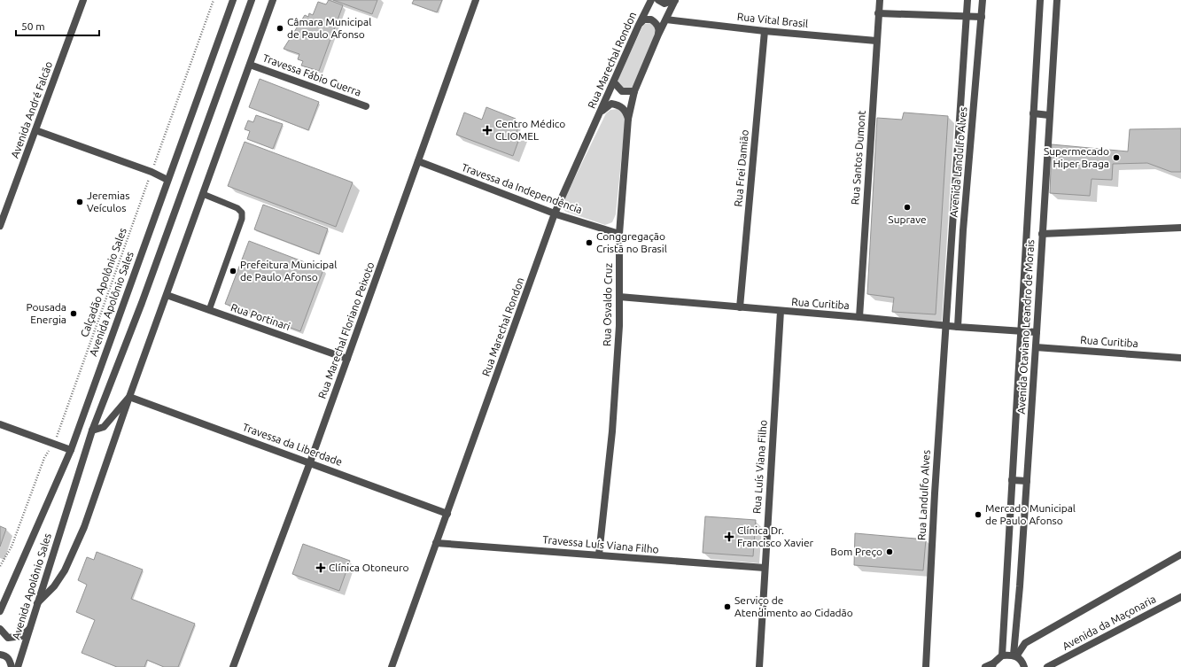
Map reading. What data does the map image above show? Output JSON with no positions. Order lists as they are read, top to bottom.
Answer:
{
  "streets": {
    "street": [
      "Rua Vital Brasil",
      "Rua Marechal Rondon",
      "Travessa Fábio Guerra",
      "Avenida André Falcão",
      "Rua Santos Dumont",
      "Avenida Landulfo Alves",
      "Rua Frei Damião",
      "Travessa da Independência",
      "Avenida Apolônio Sales",
      "Rua Curitiba",
      "Rua Osvaldo Cruz",
      "Rua Portinari",
      "Avenida Otaviano Leandro de Morais",
      "Rua Marechal Floriano Peixoto",
      "Travessa da Liberdade",
      "Rua Luís Viana Filho",
      "Rua Landulfo Alves",
      "Travessa Luís Viana Filho",
      "Avenida da Maçonaria"
    ],
    "path": ["Calçadão Apolônio Sales"]
  },
  "crossings": [
    ["Rua Vital Brasil", "Rua Santos Dumont"],
    ["Rua Vital Brasil", "Rua Frei Damião"],
    ["Rua Vital Brasil", "Rua Osvaldo Cruz"],
    ["Rua Marechal Rondon", "Travessa da Independência"],
    ["Rua Marechal Rondon", "Travessa da Liberdade"],
    ["Rua Marechal Rondon", "Travessa Luís Viana Filho"],
    ["Rua Santos Dumont", "Rua Curitiba"],
    ["Avenida Landulfo Alves", "Rua Curitiba"],
    ["Avenida Landulfo Alves", "Rua Landulfo Alves"],
    ["Rua Frei Damião", "Rua Curitiba"],
    ["Travessa da Independência", "Rua Osvaldo Cruz"],
    ["Travessa da Independência", "Rua Marechal Floriano Peixoto"],
    ["Rua Curitiba", "Rua Osvaldo Cruz"],
    ["Rua Curitiba", "Avenida Otaviano Leandro de Morais"],
    ["Rua Curitiba", "Rua Luís Viana Filho"],
    ["Rua Curitiba", "Rua Landulfo Alves"],
    ["Rua Osvaldo Cruz", "Travessa Luís Viana Filho"],
    ["Rua Portinari", "Rua Marechal Floriano Peixoto"],
    ["Rua Marechal Floriano Peixoto", "Travessa da Liberdade"],
    ["Rua Luís Viana Filho", "Travessa Luís Viana Filho"]
  ],
  "places": {
    "other": [
      "Câmara Municipal de Paulo Afonso",
      "Supermecado Hiper Braga",
      "Jeremias Veículos",
      "Suprave",
      "Conggregação Cristã no Brasil",
      "Prefeitura Municipal de Paulo Afonso",
      "Pousada Energia",
      "Mercado Municipal de Paulo Afonso",
      "Bom Preço",
      "Serviço de Atendimento ao Cidadão"
    ],
    "health": ["Centro Médico CLIOMEL", "Clínica Dr. Francisco Xavier", "Clínica Otoneuro"]
  },
  "scale_bar": "50 m"
}
